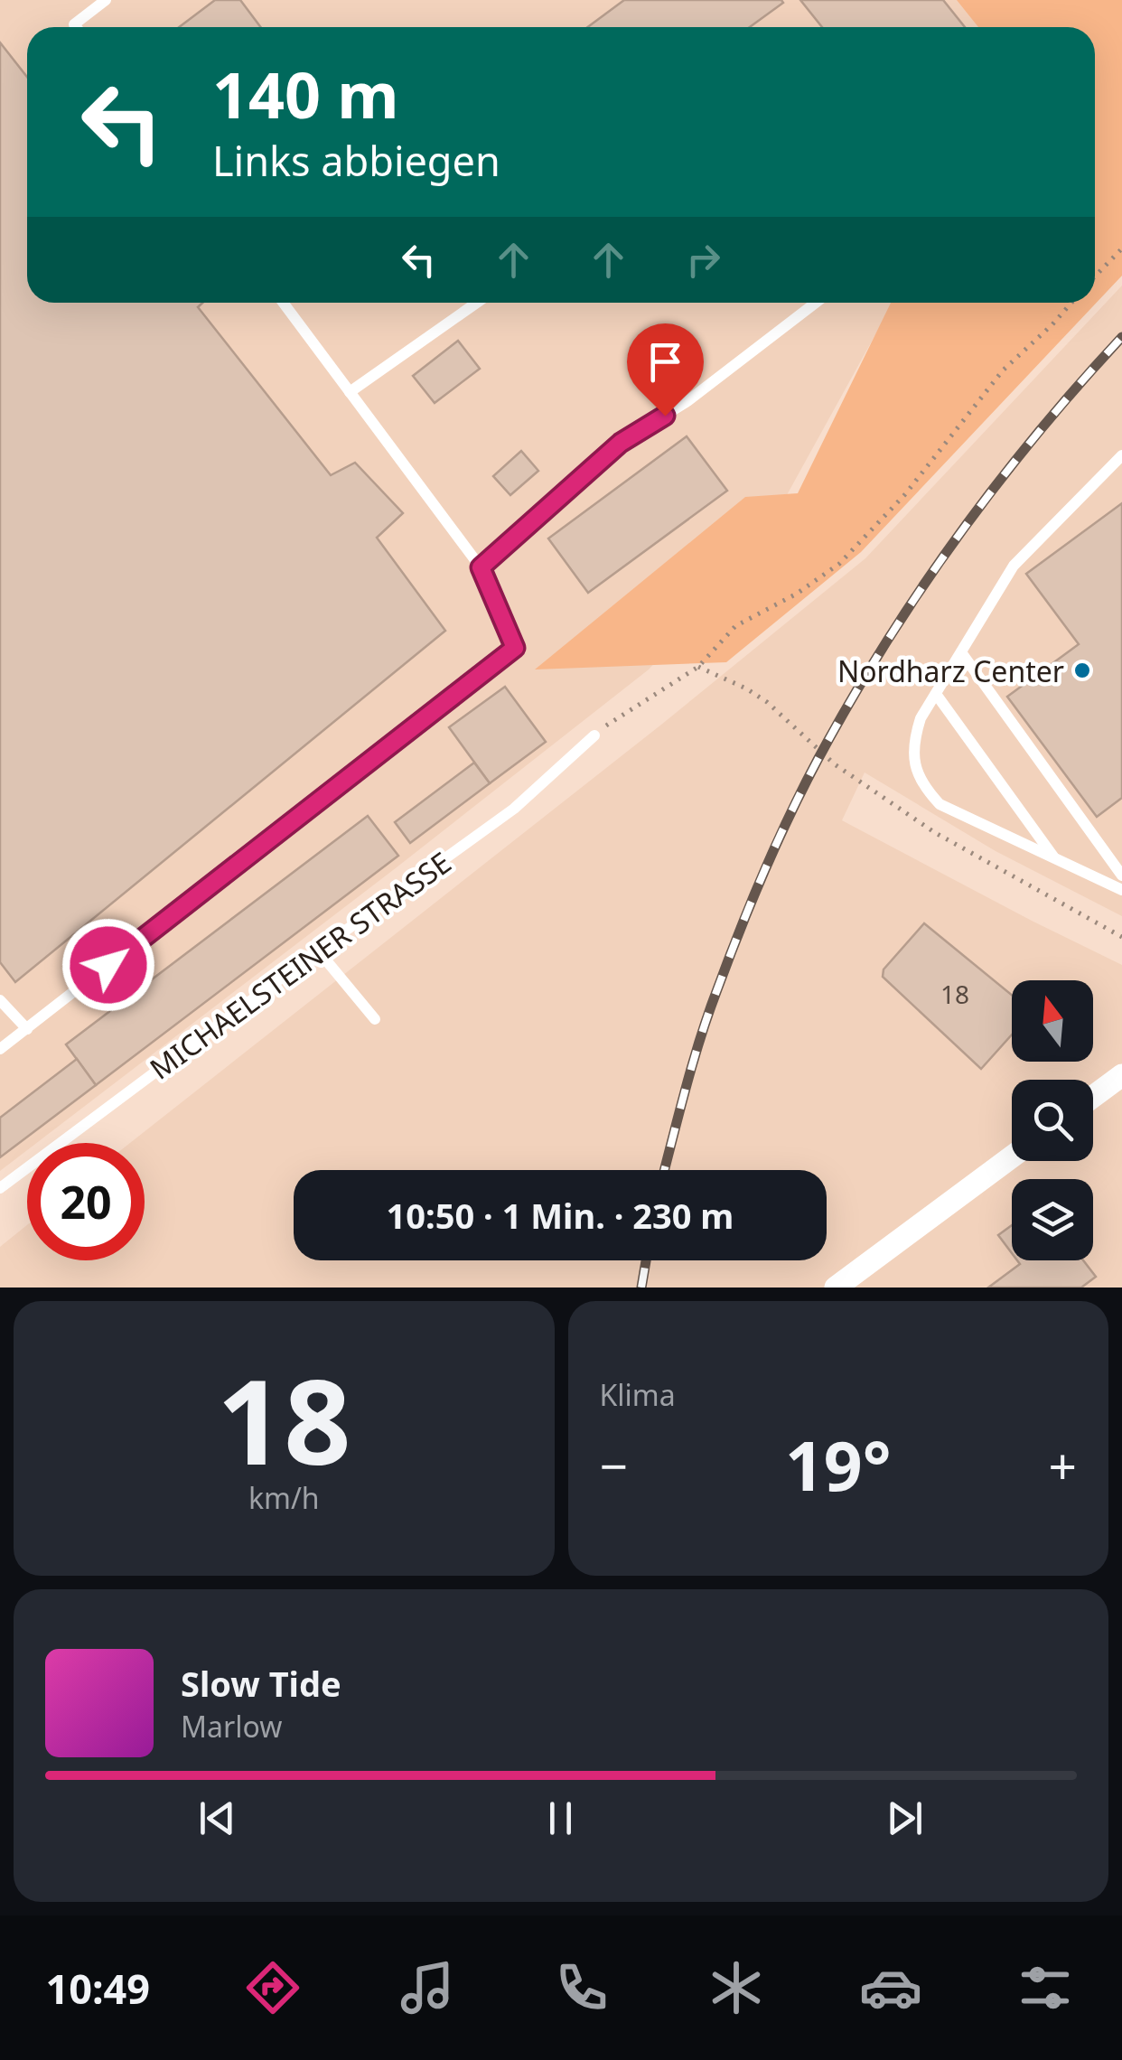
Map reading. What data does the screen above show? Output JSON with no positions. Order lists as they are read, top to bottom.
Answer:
{
  "streets": {
    "lane": ["MICHAELSTEINER STRASSE"]
  },
  "places": ["Nordharz Center"],
  "house_numbers": ["18"],
  "north": "top",
  "page": {
    "turn": ["140 m", "Links abbiegen"],
    "limit": "20",
    "trip": "10:50 · 1 Min. · 230 m",
    "tile": [
      ["18", "km/h"],
      "Klima"
    ],
    "heat": ["−", "19°", "+"],
    "song": ["Slow Tide", "Marlow"],
    "tabs": "10:49"
  }
}
